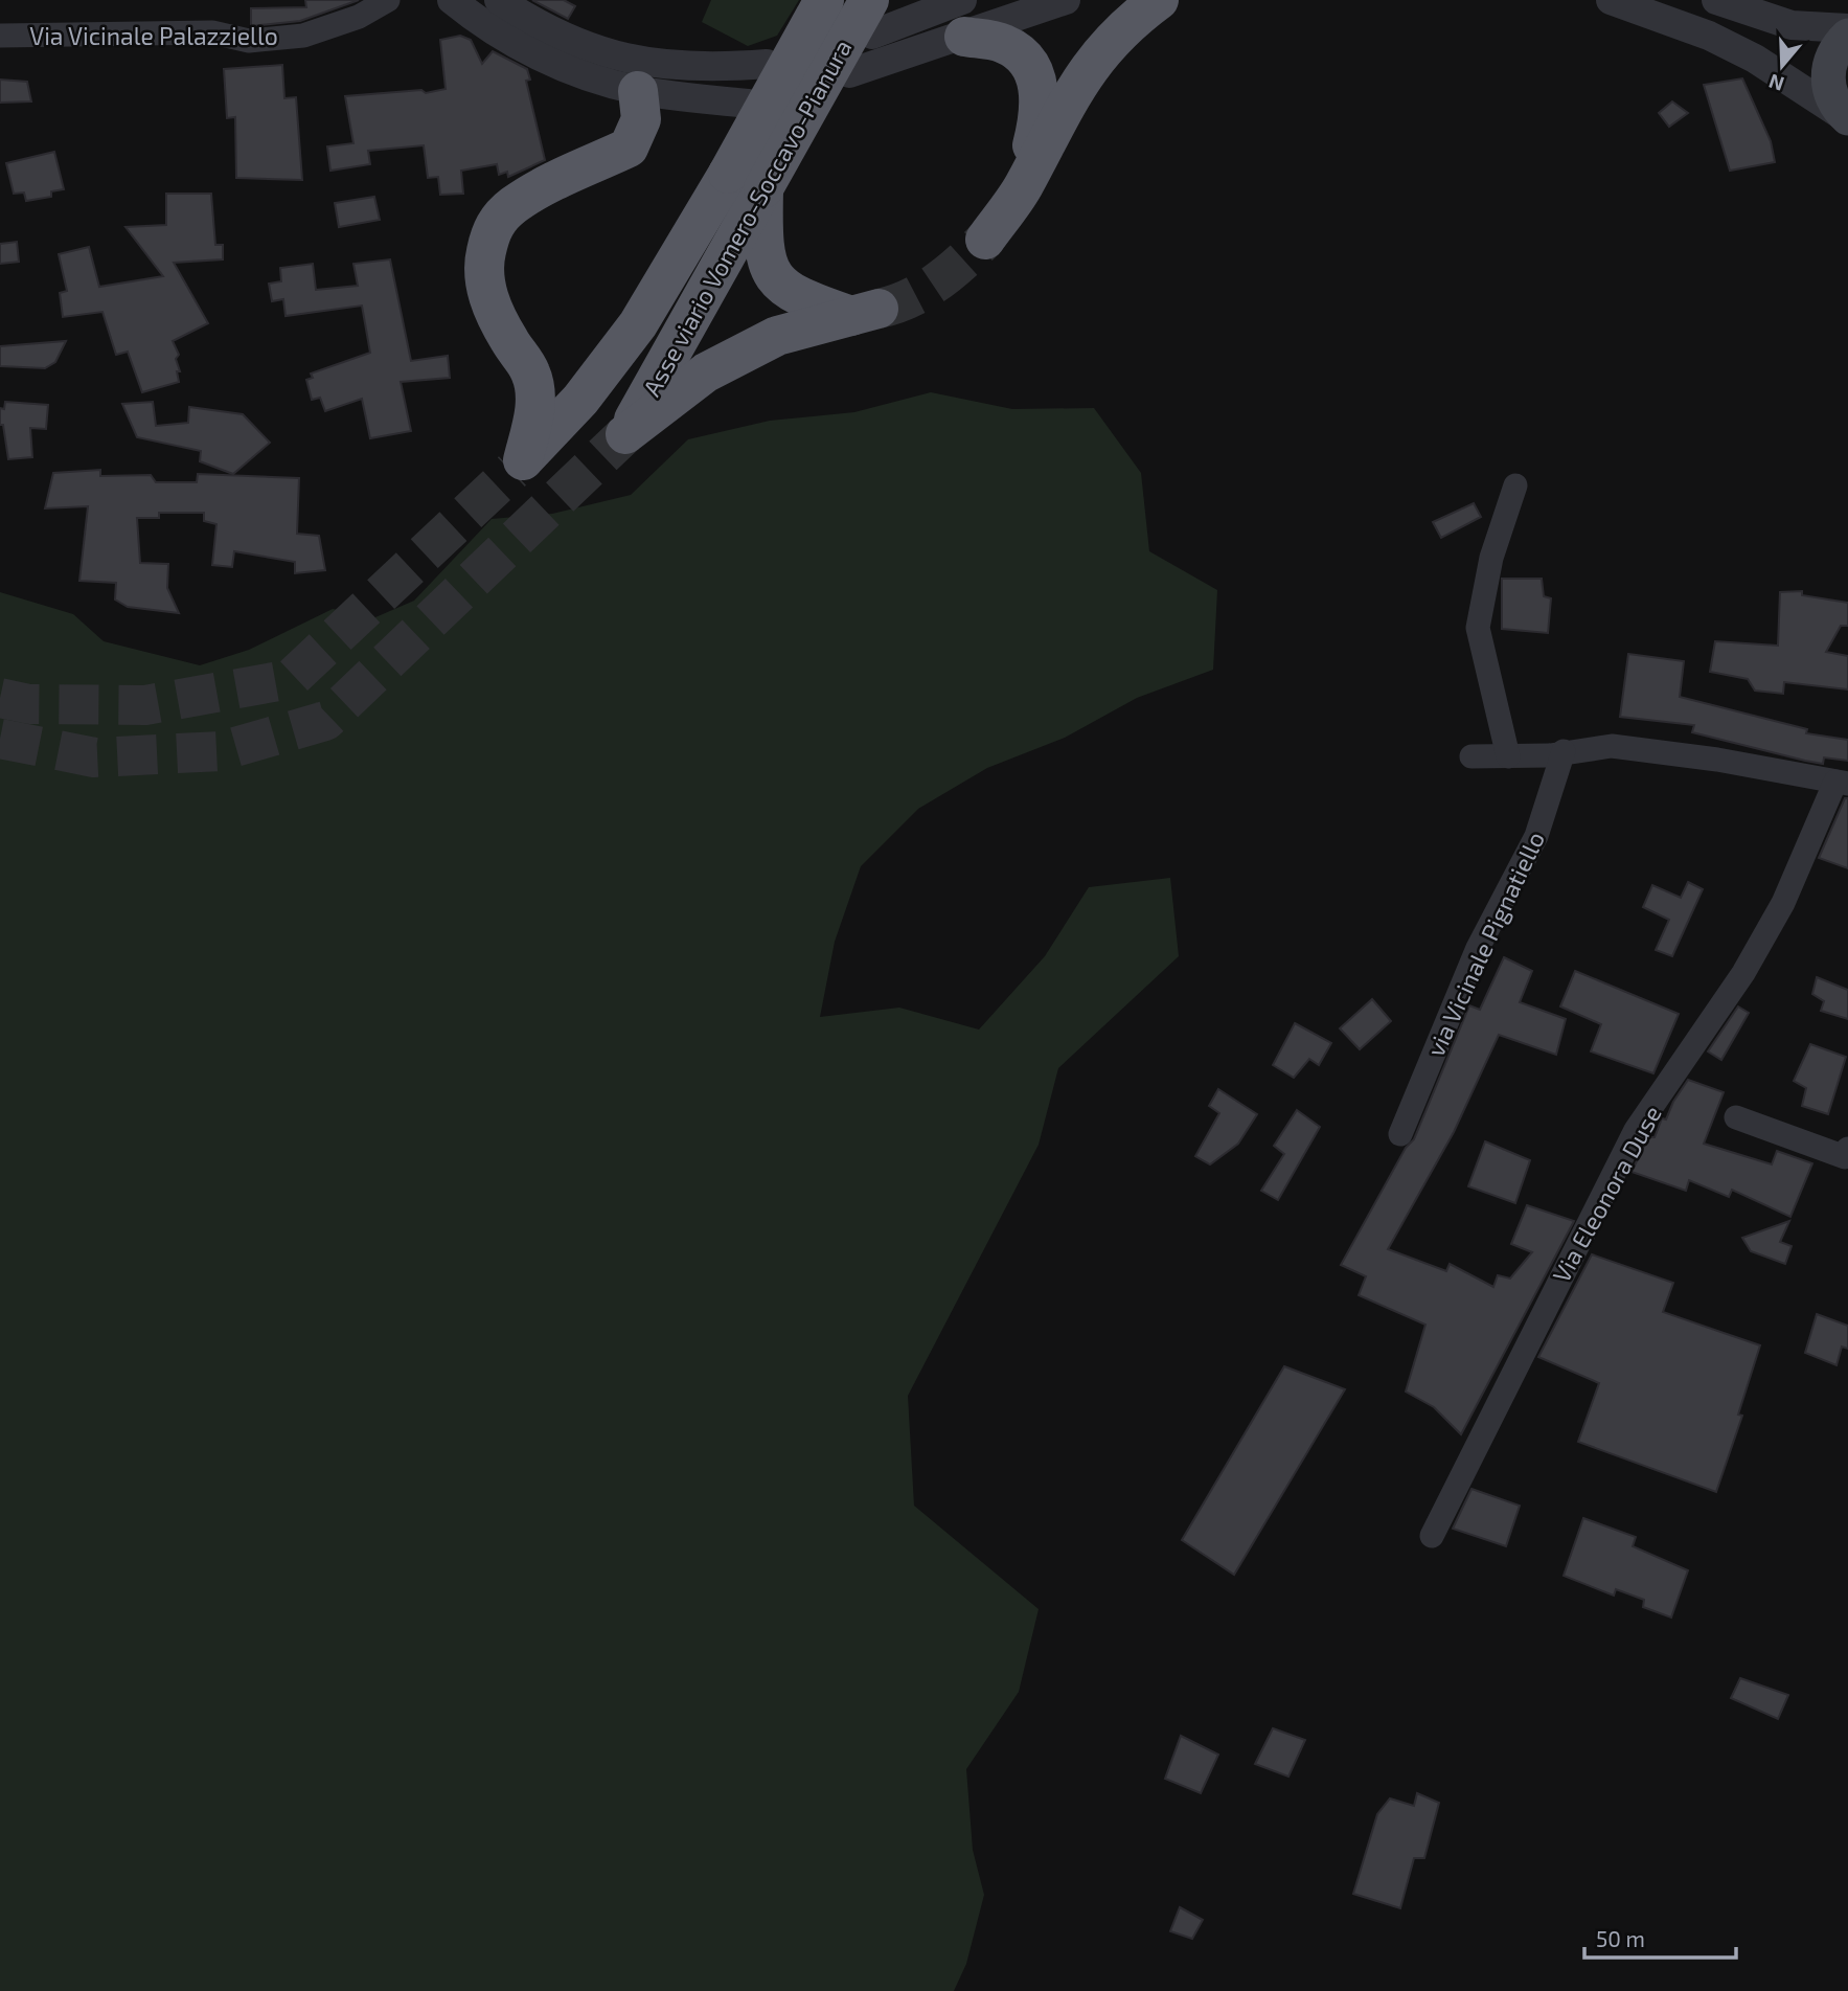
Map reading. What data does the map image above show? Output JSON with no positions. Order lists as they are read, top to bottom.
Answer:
{
  "streets": {
    "highway": ["Asse viario Vomero-Soccavo-Pianura"],
    "street": ["Via Vicinale Palazziello", "via Vicinale Pignatiello", "Via Eleonora Duse"]
  },
  "scale_bar": "50 m",
  "north": "bottom"
}
